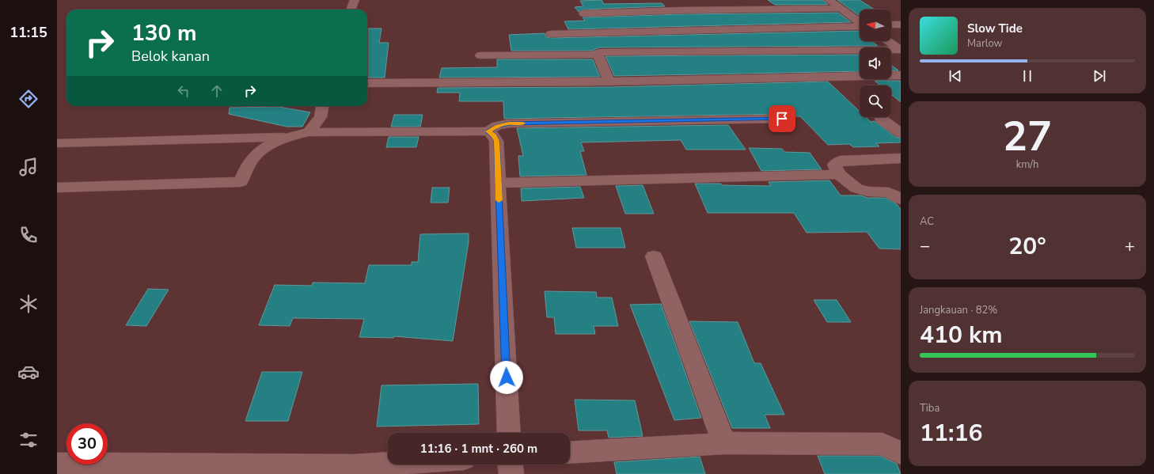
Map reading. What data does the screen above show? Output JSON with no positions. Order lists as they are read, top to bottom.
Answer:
{
  "north": "left",
  "page": {
    "tabs": "11:15",
    "turn": ["130 m", "Belok kanan"],
    "song": ["Slow Tide", "Marlow"],
    "tile": [
      ["27", "km/h"],
      "AC",
      ["Jangkauan · 82%", "410 km"],
      ["Tiba", "11:16"]
    ],
    "heat": ["−", "20°", "+"],
    "limit": "30",
    "trip": "11:16 · 1 mnt · 260 m"
  }
}
